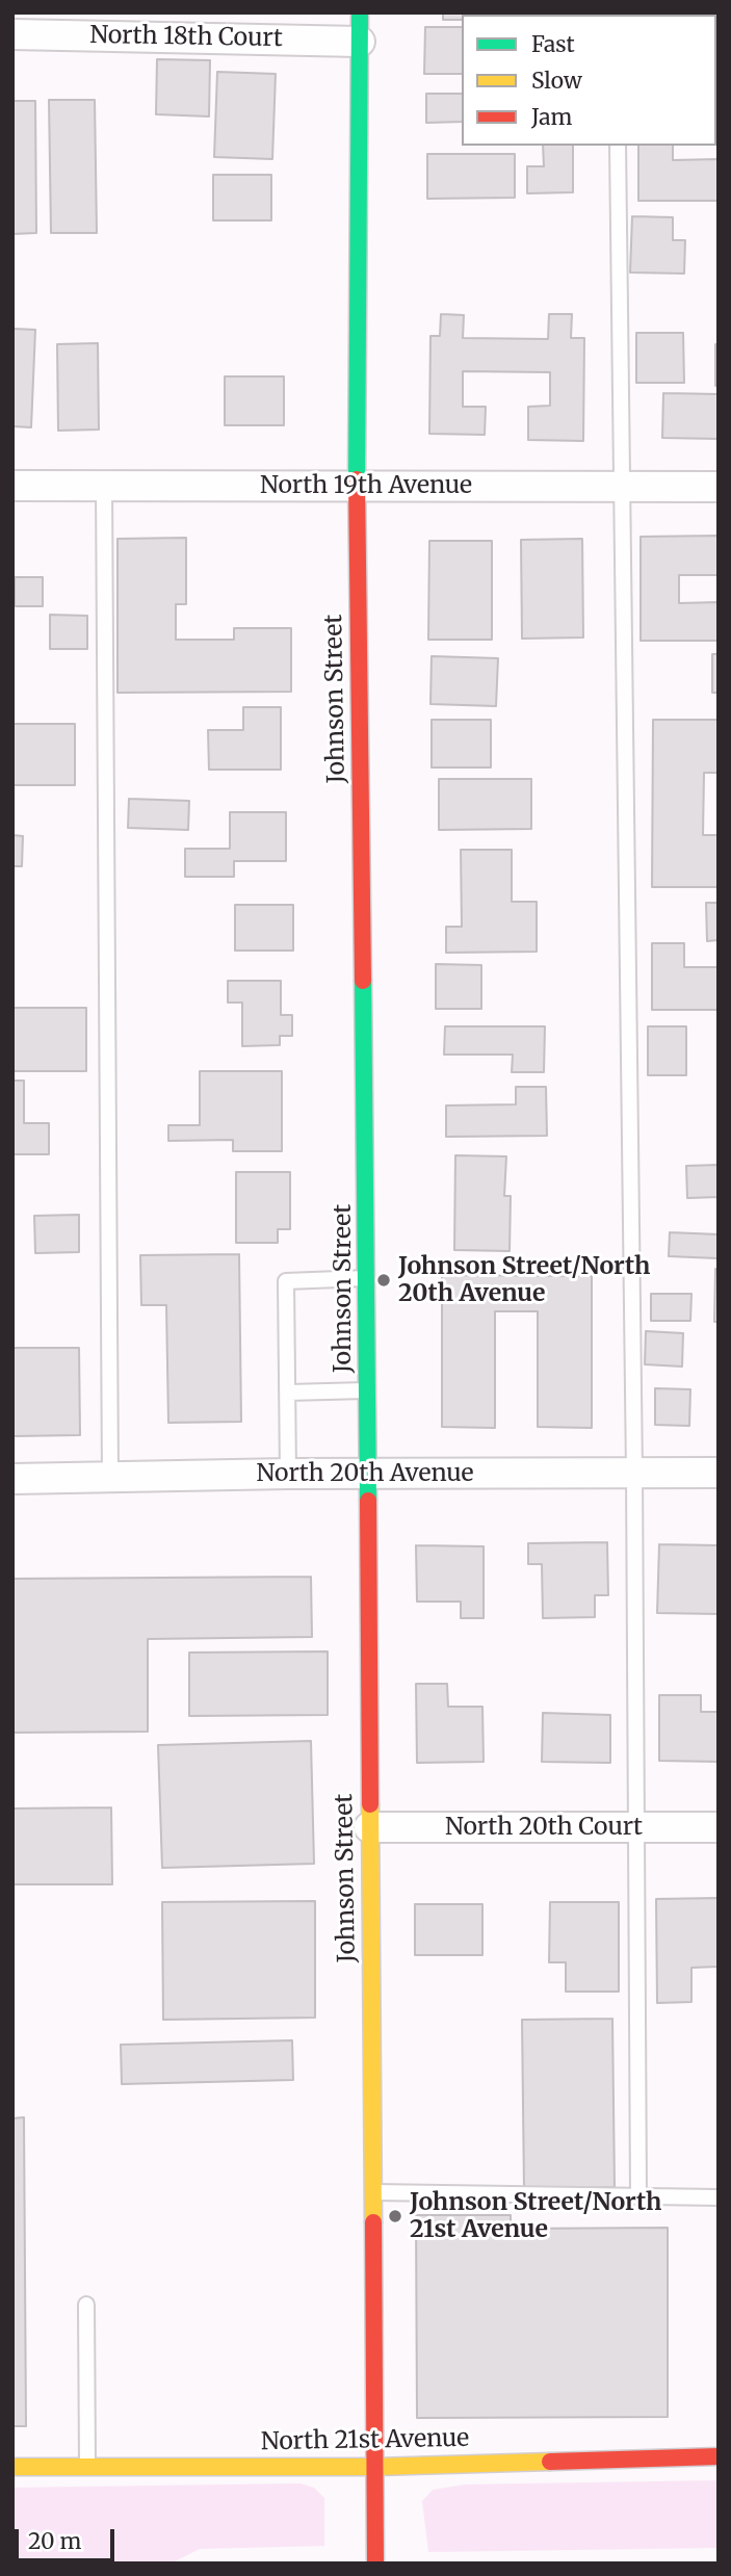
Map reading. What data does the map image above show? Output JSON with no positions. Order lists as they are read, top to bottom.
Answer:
{
  "streets": {
    "street": [
      "North 18th Court",
      "North 19th Avenue",
      "Johnson Street",
      "North 20th Avenue",
      "North 20th Court",
      "North 21st Avenue"
    ]
  },
  "crossings": [
    ["North 18th Court", "Johnson Street"],
    ["North 19th Avenue", "Johnson Street"],
    ["Johnson Street", "North 20th Avenue"],
    ["Johnson Street", "North 20th Court"],
    ["Johnson Street", "North 21st Avenue"]
  ],
  "places": ["Johnson Street/North 20th Avenue", "Johnson Street/North 21st Avenue"],
  "legend": ["Fast", "Slow", "Jam"],
  "scale_bar": "20 m"
}
